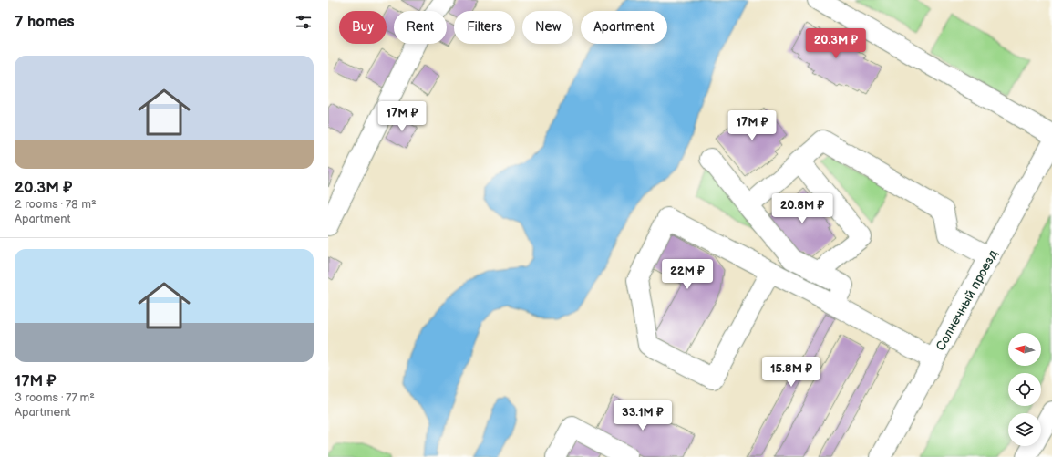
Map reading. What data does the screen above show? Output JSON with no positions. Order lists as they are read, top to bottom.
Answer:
{
  "streets": {
    "street": ["Солнечный проезд"]
  },
  "north": "left",
  "page": {
    "heading": "7 homes",
    "chip": [
      "Buy",
      "Rent",
      "Filters",
      "New",
      "Apartment"
    ],
    "price": [
      "20.3M ₽",
      "17M ₽",
      "17M ₽",
      "20.8M ₽",
      "22M ₽",
      "15.8M ₽",
      "33.1M ₽"
    ],
    "list": [
      {
        "name": "20.3M ₽",
        "note": "2 rooms · 78 m² · Apartment"
      },
      {
        "name": "17M ₽",
        "note": "3 rooms · 77 m² · Apartment"
      }
    ]
  }
}
